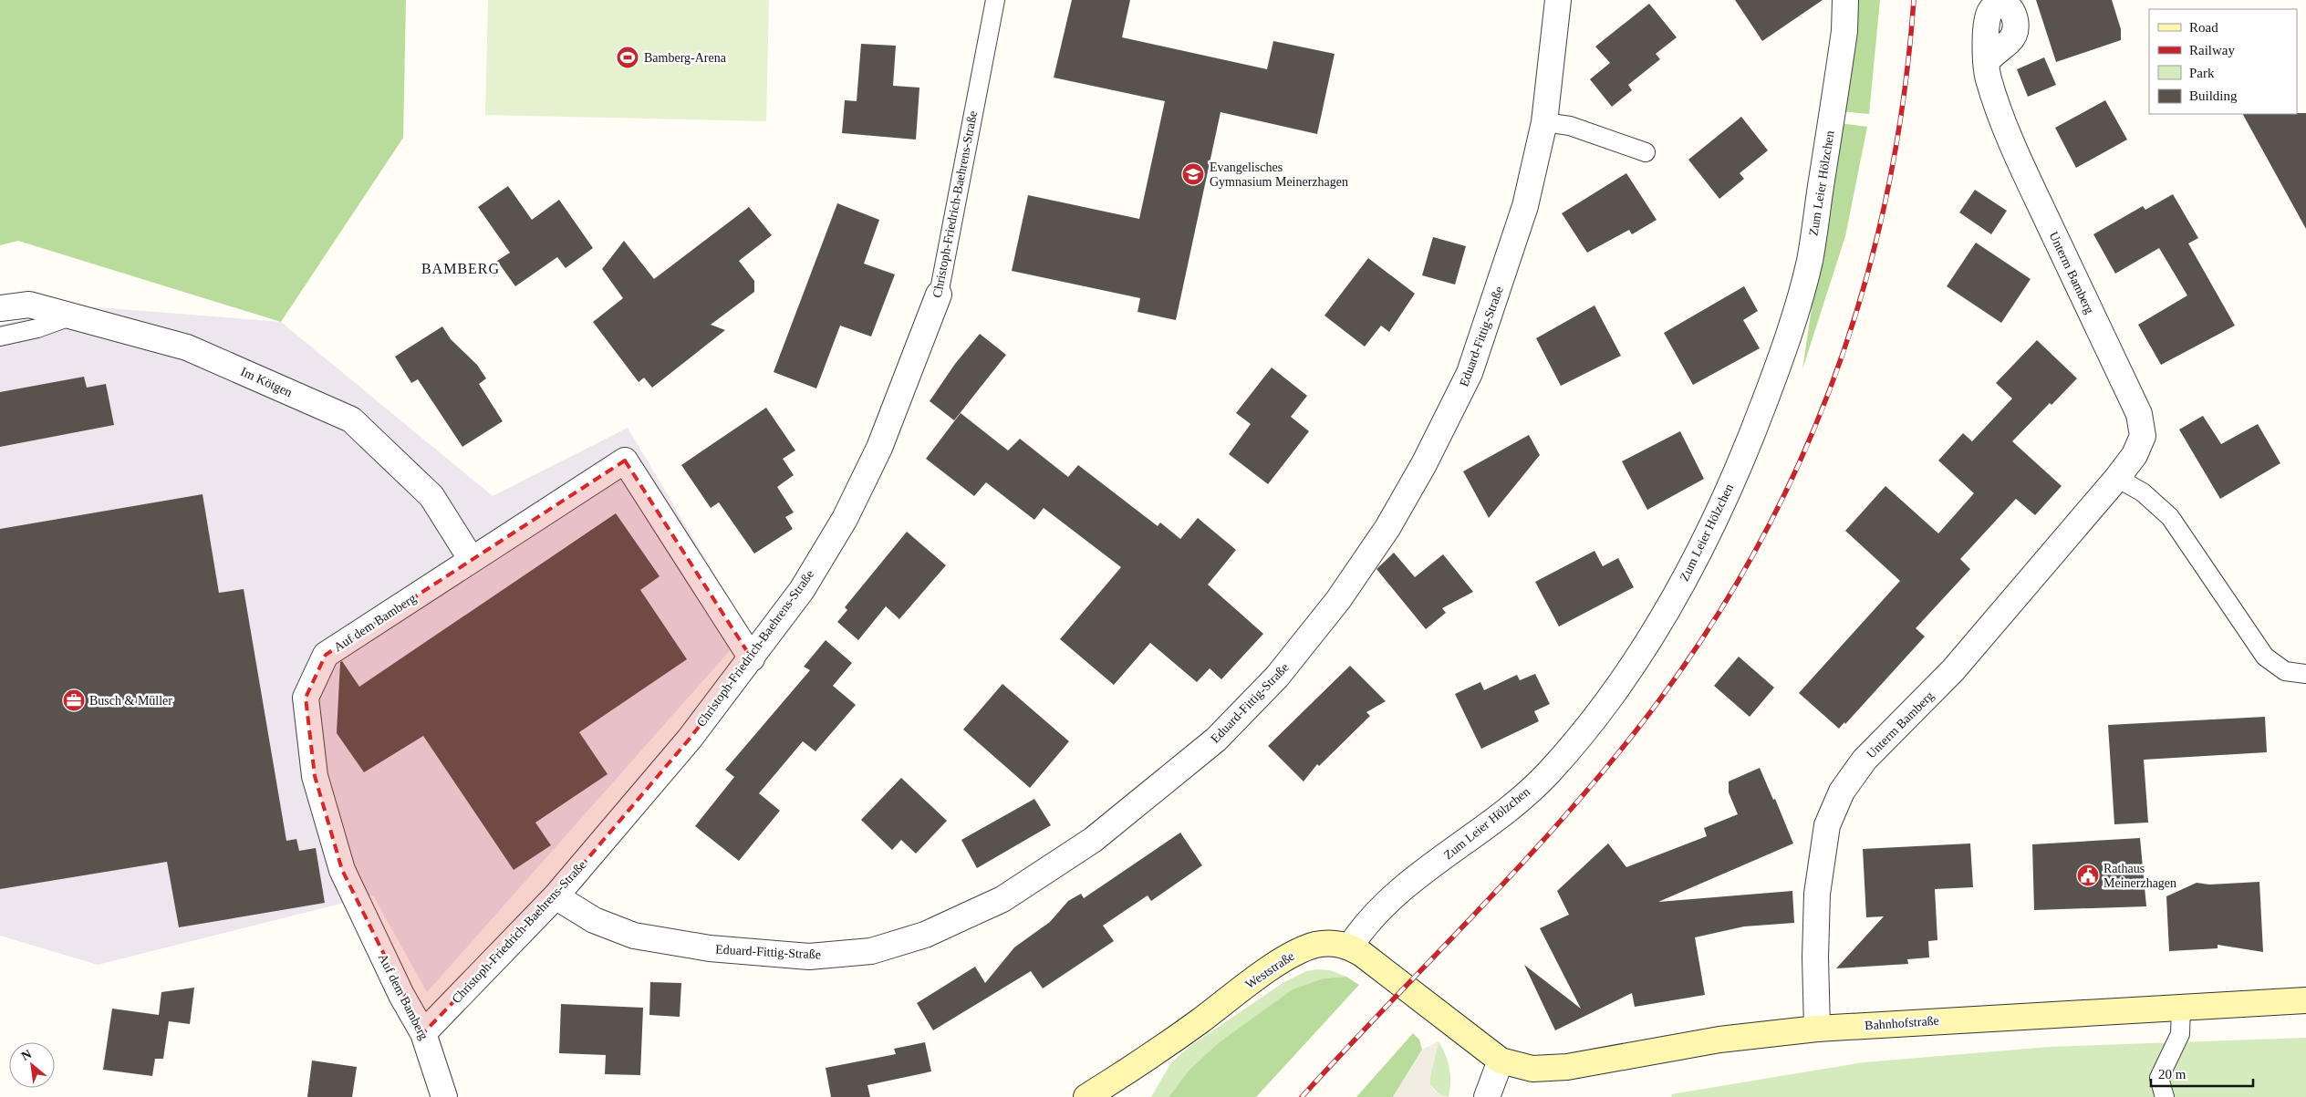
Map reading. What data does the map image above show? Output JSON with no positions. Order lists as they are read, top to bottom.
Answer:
{
  "streets": {
    "main road": ["Weststraße", "Bahnhofstraße"],
    "street": [
      "Zum Leier Hölzchen",
      "Christoph-Friedrich-Baehrens-Straße",
      "Unterm Bamberg",
      "Eduard-Fittig-Straße",
      "Im Kötgen",
      "Auf dem Bamberg"
    ]
  },
  "crossings": [
    ["Zum Leier Hölzchen", "Weststraße"],
    ["Christoph-Friedrich-Baehrens-Straße", "Eduard-Fittig-Straße"],
    ["Christoph-Friedrich-Baehrens-Straße", "Auf dem Bamberg"],
    ["Unterm Bamberg", "Bahnhofstraße"],
    ["Im Kötgen", "Auf dem Bamberg"],
    ["Weststraße", "Bahnhofstraße"]
  ],
  "districts": ["BAMBERG"],
  "places": {
    "sports": ["Bamberg-Arena"],
    "school or university": ["Evangelisches Gymnasium Meinerzhagen"],
    "office": ["Busch & Müller"],
    "public building": ["Rathaus Meinerzhagen"]
  },
  "legend": [
    "Road",
    "Railway",
    "Park",
    "Building"
  ],
  "scale_bar": "20 m",
  "north": "top left"
}
